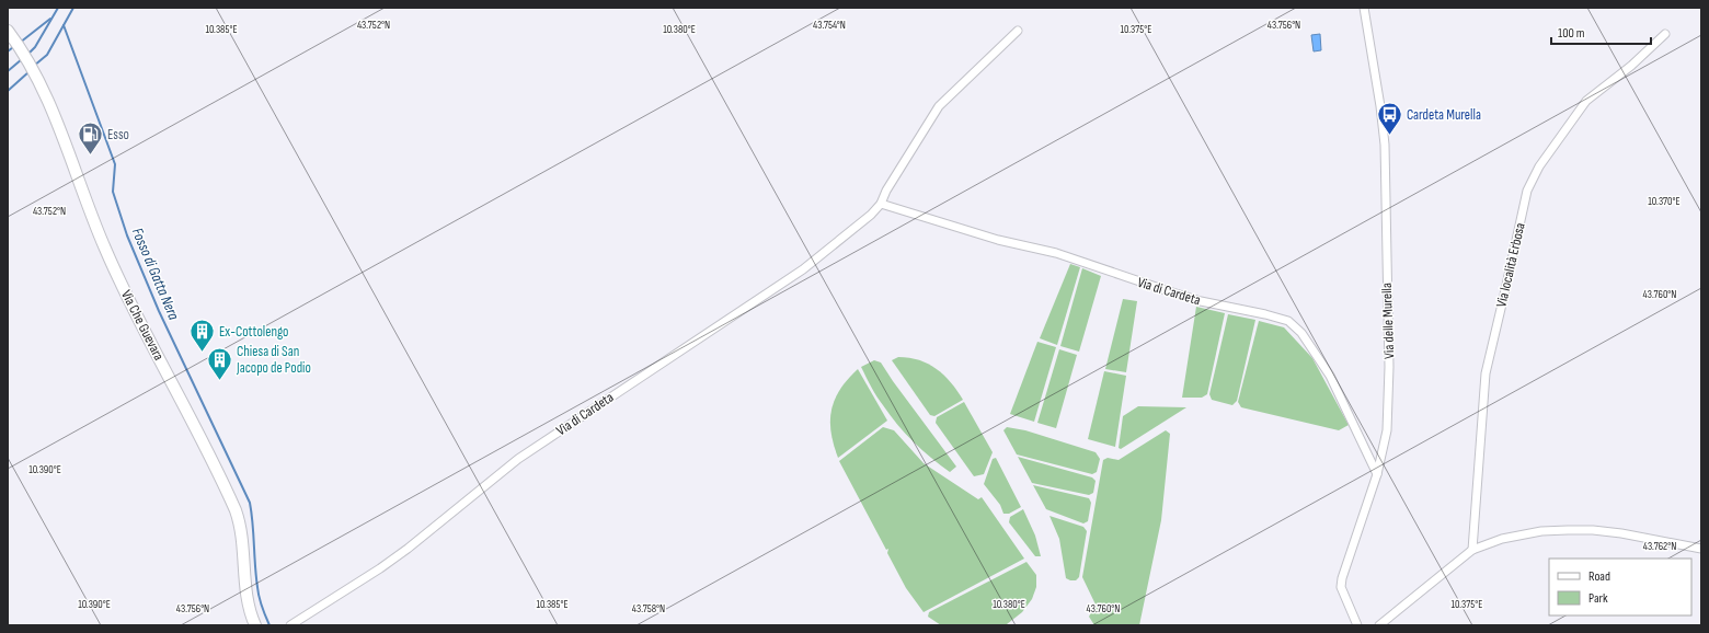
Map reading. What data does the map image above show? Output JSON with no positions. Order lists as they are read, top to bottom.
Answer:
{
  "streets": {
    "main road": ["Via Che Guevara"],
    "street": ["Via località Erbosa", "Via di Cardeta", "Via delle Murella"]
  },
  "crossings": [
    ["Via di Cardeta", "Via delle Murella"]
  ],
  "water": ["Fosso di Gatta Nera"],
  "places": {
    "bus stop": ["Cardeta Murella"],
    "fuel station": ["Esso"],
    "building": ["Ex-Cottolengo", "Chiesa di San Jacopo de Podio"]
  },
  "legend": ["Road", "Park"],
  "scale_bar": "100 m",
  "coordinates": [
    "43.752°N",
    "43.754°N",
    "43.756°N",
    "10.385°E",
    "10.380°E",
    "10.375°E",
    "10.370°E",
    "43.760°N",
    "10.390°E",
    "43.762°N",
    "43.758°N"
  ]
}
